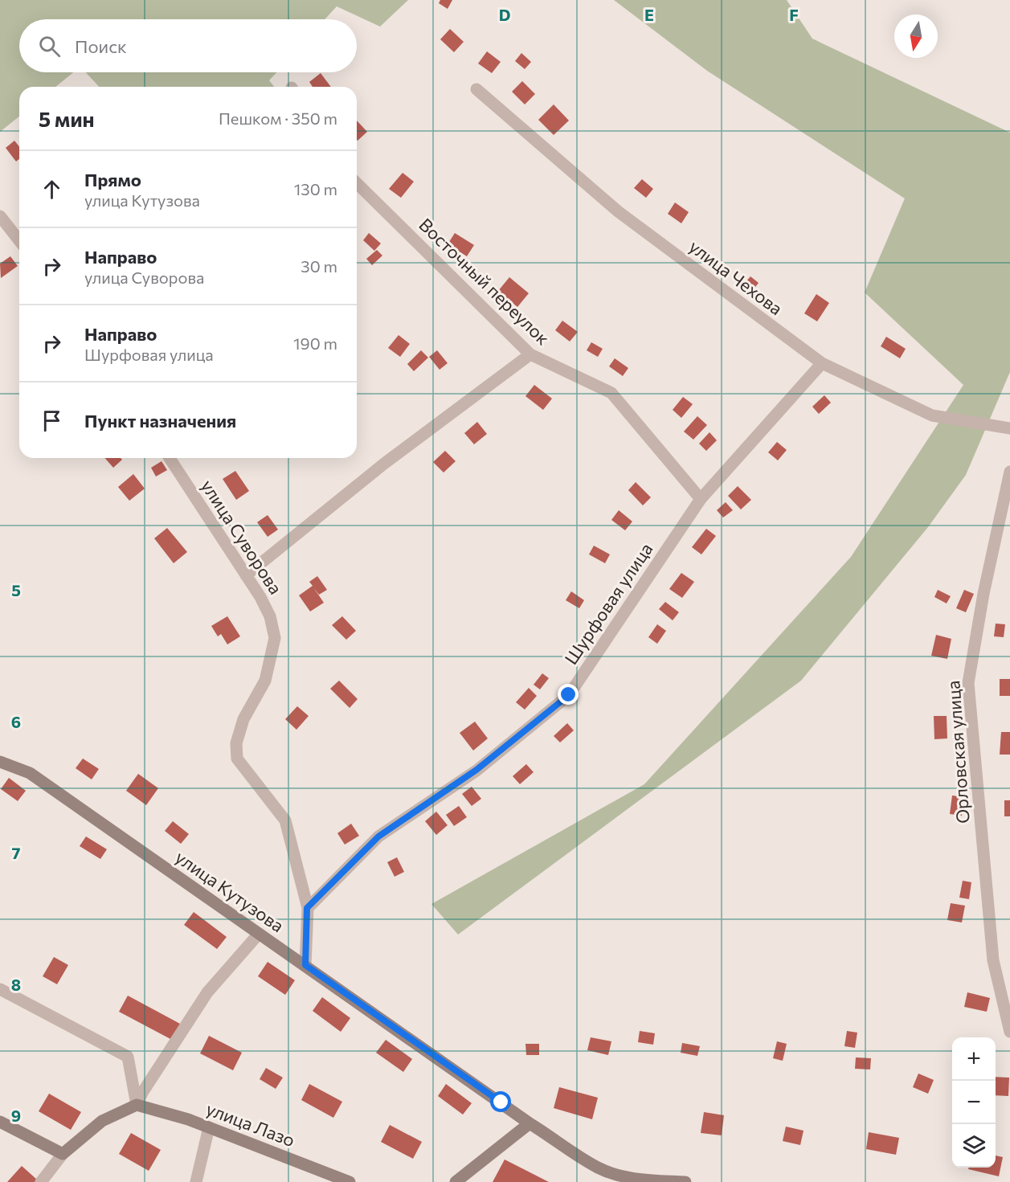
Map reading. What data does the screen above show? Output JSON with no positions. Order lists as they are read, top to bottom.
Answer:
{
  "streets": {
    "street": [
      "улица Чехова",
      "Восточный переулок",
      "улица Суворова",
      "Шурфовая улица",
      "Орловская улица",
      "улица Кутузова",
      "улица Лазо"
    ]
  },
  "crossings": [
    ["улица Чехова", "Шурфовая улица"],
    ["Восточный переулок", "Шурфовая улица"],
    ["улица Суворова", "Шурфовая улица"],
    ["улица Суворова", "улица Кутузова"]
  ],
  "north": "bottom",
  "page": {
    "search": "Поиск",
    "heading": ["5 мин", "Пешком · 350 m"],
    "list": [
      ["Прямо", "улица Кутузова", "130 m"],
      ["Направо", "улица Суворова", "30 m"],
      ["Направо", "Шурфовая улица", "190 m"],
      "Пункт назначения"
    ],
    "map_buttons": ["+", "−"]
  },
  "grid": {
    "columns": ["D", "E", "F"],
    "rows": [
      "5",
      "6",
      "7",
      "8",
      "9"
    ]
  }
}
